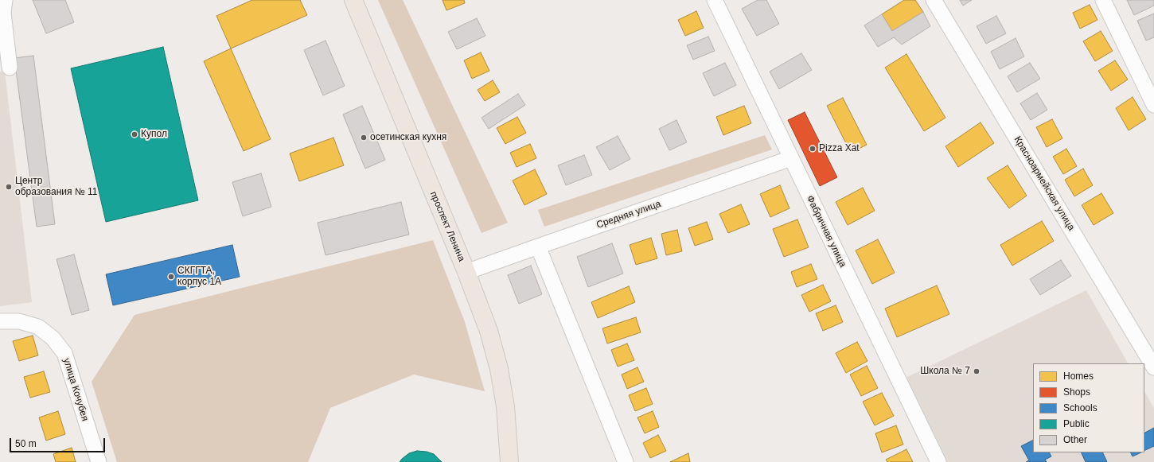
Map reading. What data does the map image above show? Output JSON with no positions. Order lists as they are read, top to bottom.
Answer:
{
  "streets": {
    "main road": ["проспект Ленина"],
    "street": [
      "Красноармейская улица",
      "Средняя улица",
      "Фабричная улица",
      "улица Кочубея"
    ]
  },
  "crossings": [
    ["Средняя улица", "проспект Ленина"],
    ["Средняя улица", "Фабричная улица"]
  ],
  "places": [
    "Купол",
    "осетинская кухня",
    "Pizza Xat",
    "Центр образования № 11",
    "СКГГТА, корпус 1А",
    "Школа № 7"
  ],
  "legend": [
    "Homes",
    "Shops",
    "Schools",
    "Public",
    "Other"
  ],
  "scale_bar": "50 m"
}
